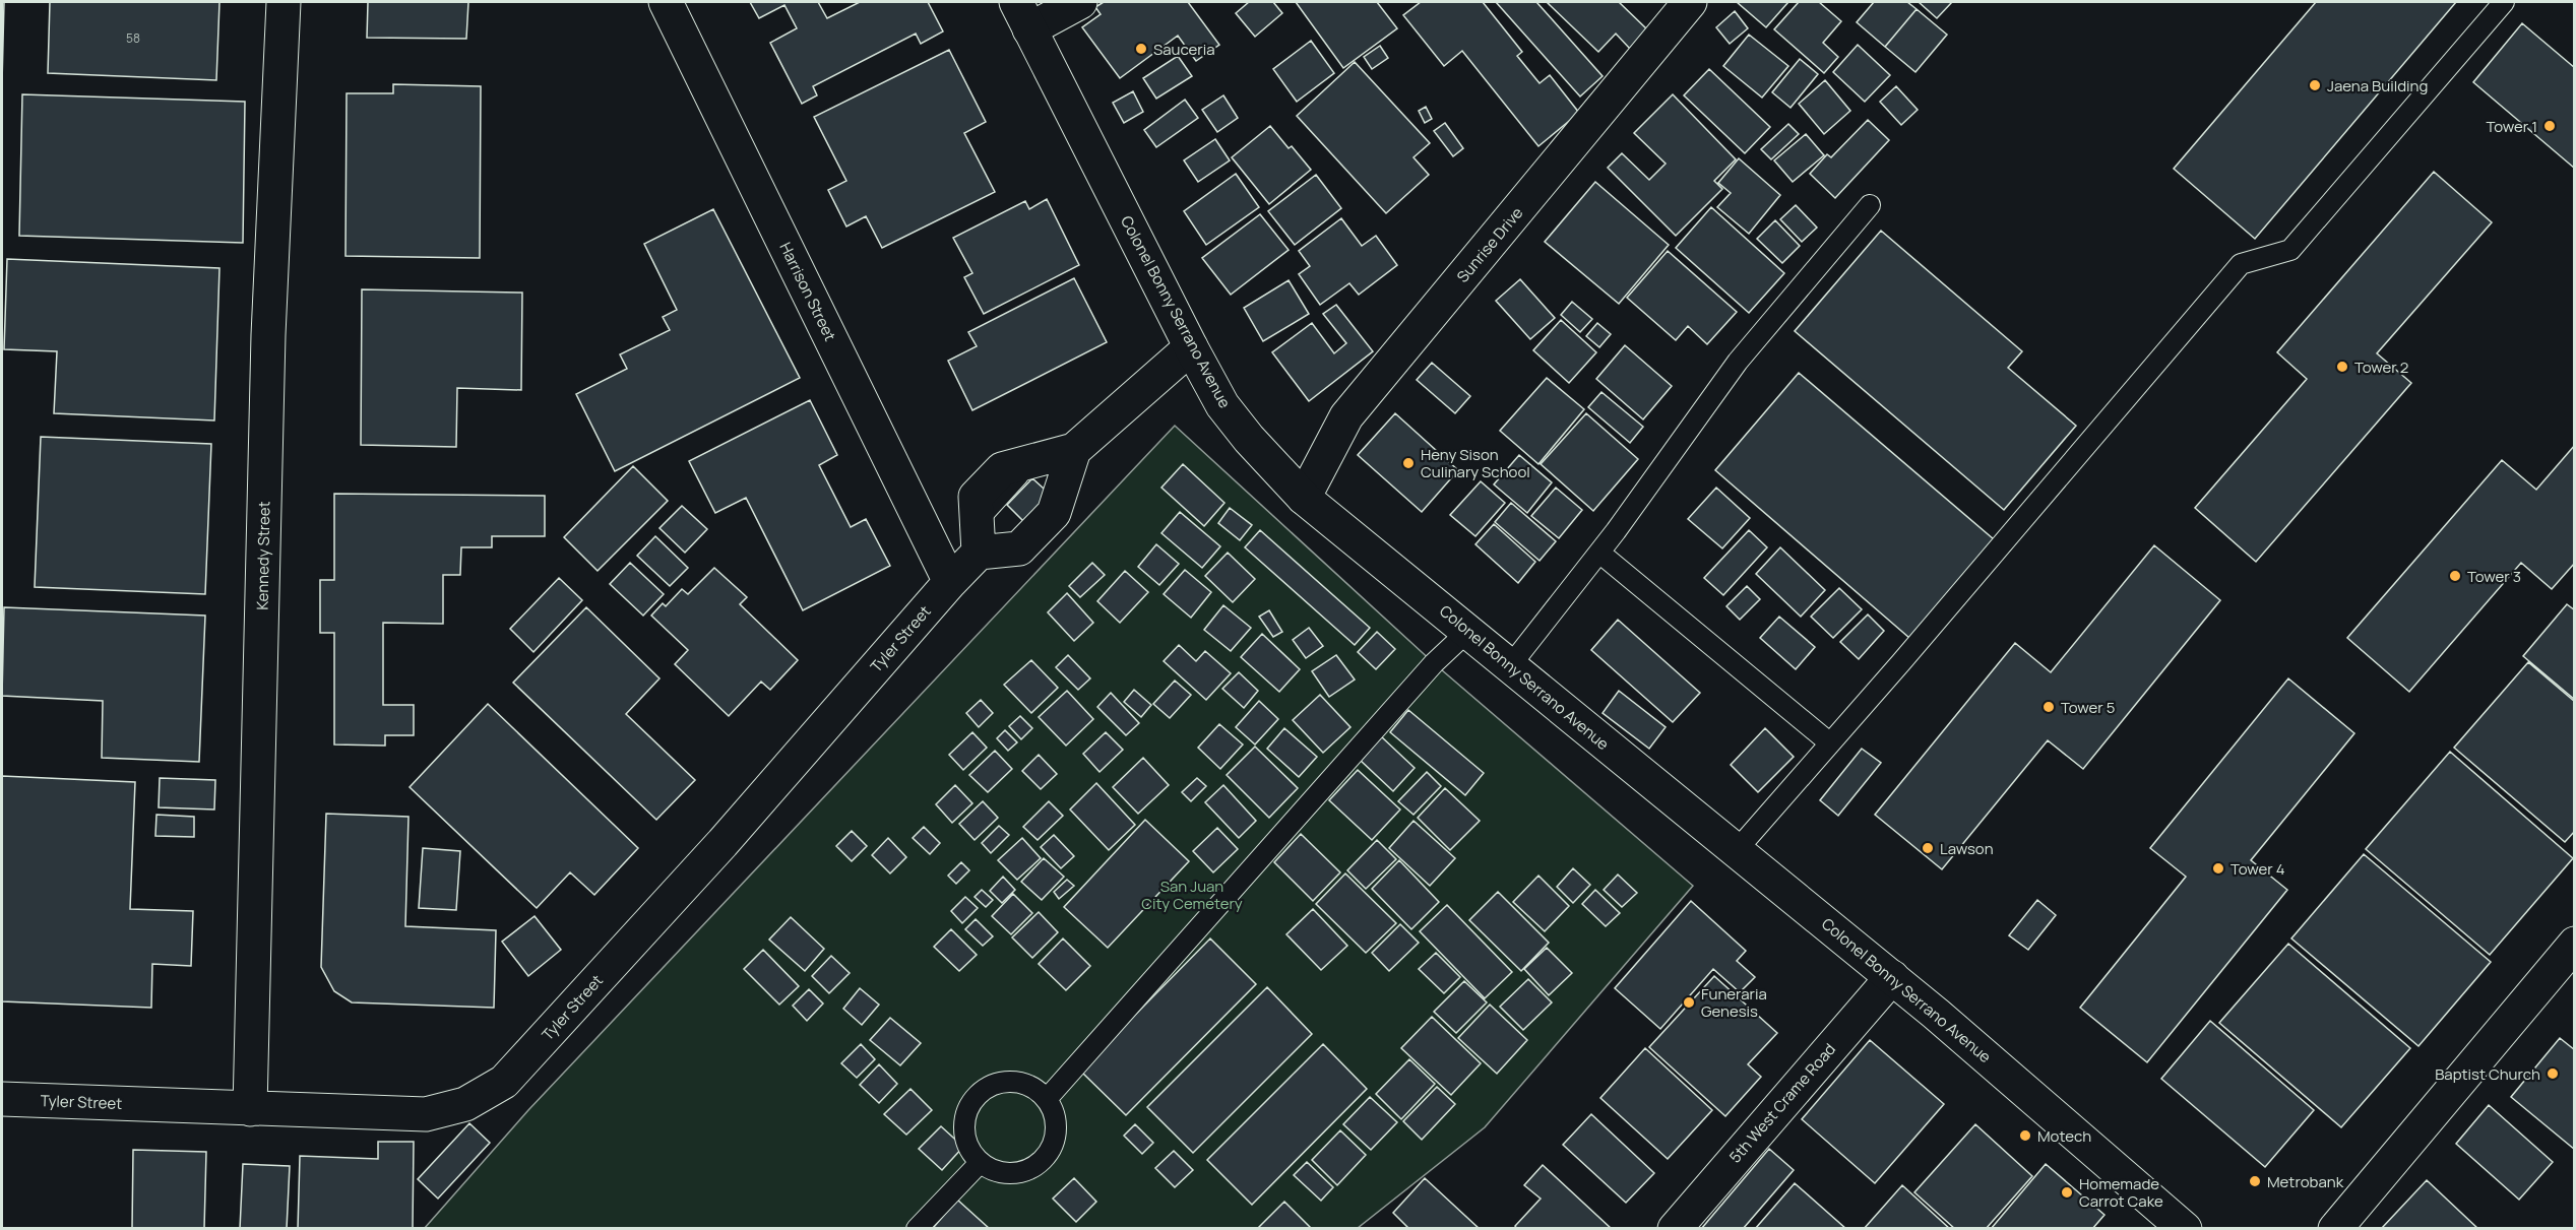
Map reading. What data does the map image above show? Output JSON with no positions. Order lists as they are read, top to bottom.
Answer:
{
  "streets": {
    "street": [
      "Sunrise Drive",
      "Harrison Street",
      "Colonel Bonny Serrano Avenue",
      "Kennedy Street",
      "Tyler Street",
      "5th West Crame Road"
    ]
  },
  "crossings": [
    ["Sunrise Drive", "Colonel Bonny Serrano Avenue"],
    ["Harrison Street", "Tyler Street"],
    ["Colonel Bonny Serrano Avenue", "5th West Crame Road"],
    ["Kennedy Street", "Tyler Street"]
  ],
  "parks": ["San Juan City Cemetery"],
  "places": [
    "Sauceria",
    "Jaena Building",
    "Tower 1",
    "Tower 2",
    "Heny Sison Culinary School",
    "Tower 3",
    "Tower 5",
    "Lawson",
    "Tower 4",
    "Funeraria Genesis",
    "Baptist Church",
    "Motech",
    "Metrobank",
    "Homemade Carrot Cake"
  ],
  "house_numbers": ["58"]
}
